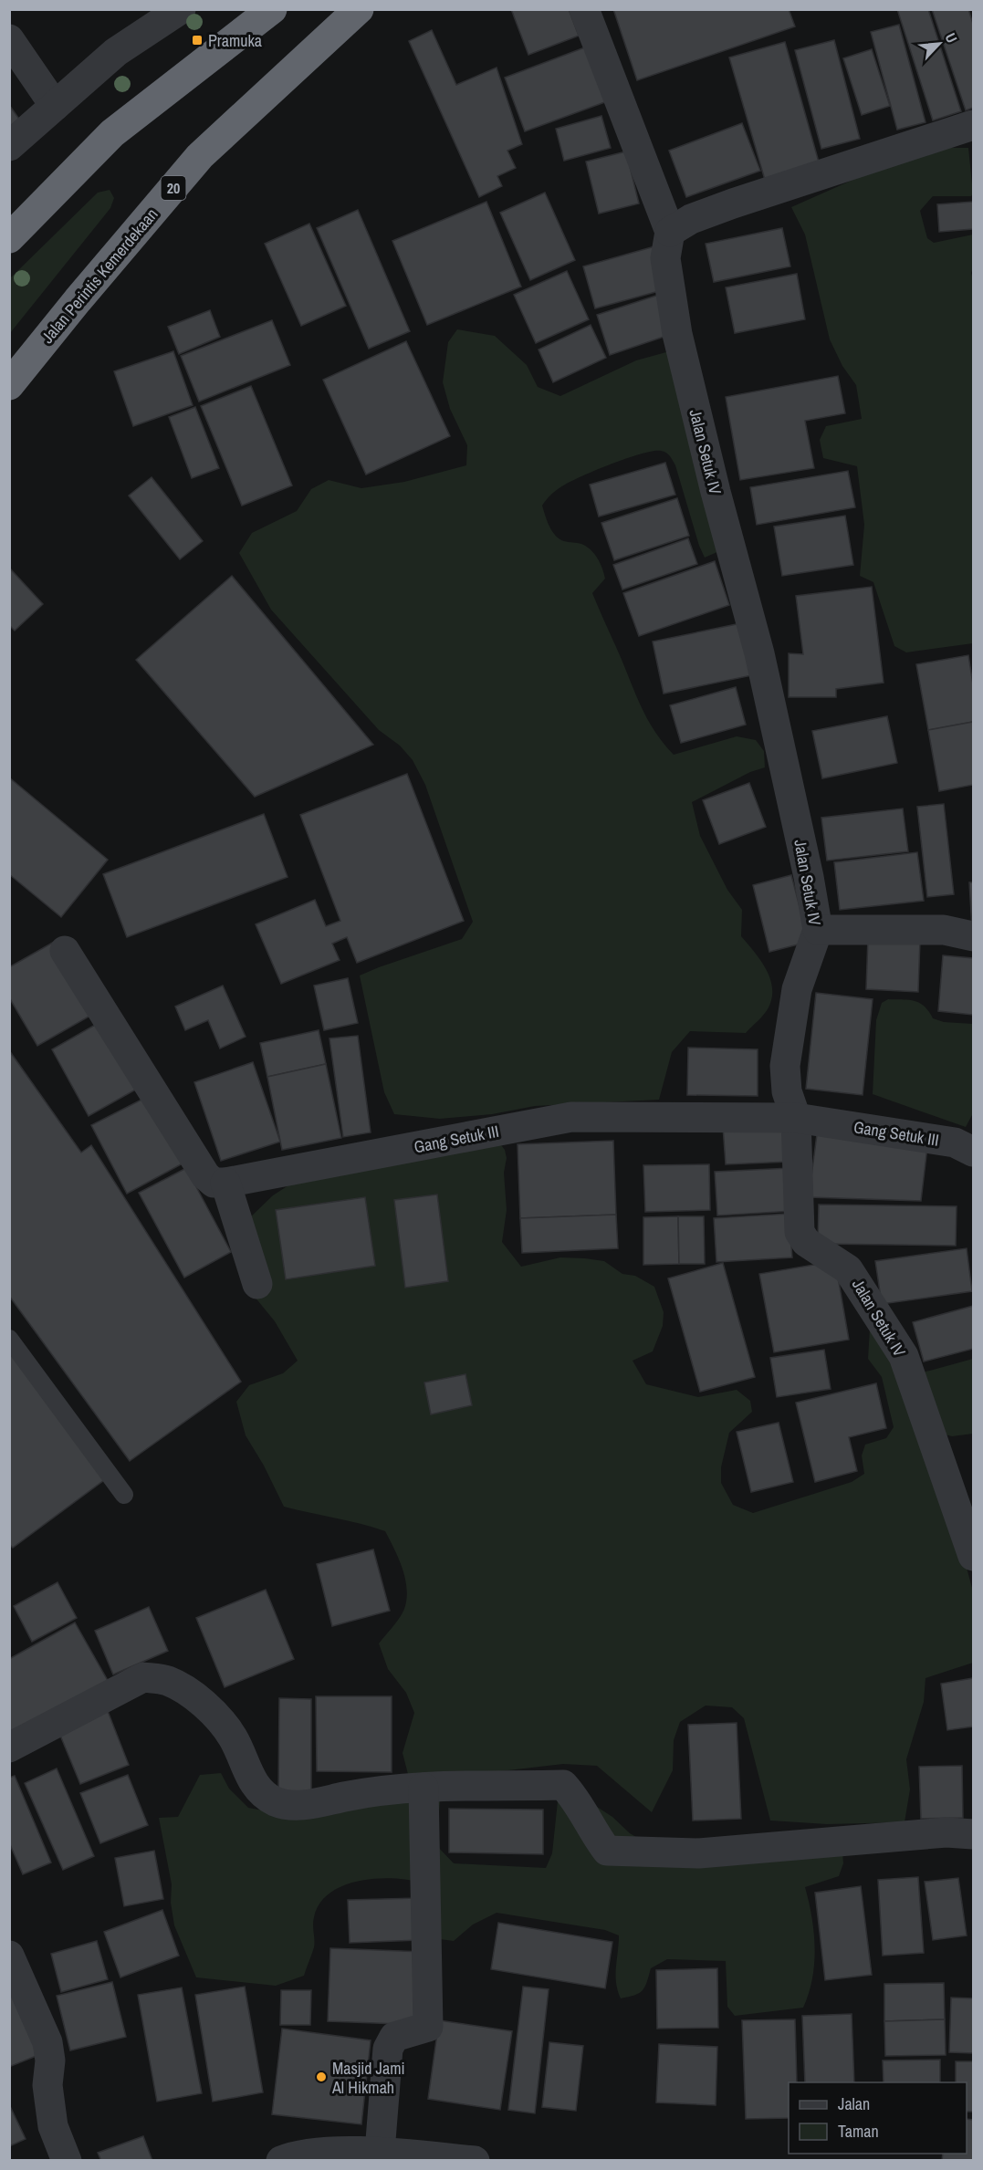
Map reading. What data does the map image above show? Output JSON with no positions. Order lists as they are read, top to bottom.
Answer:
{
  "streets": {
    "highway": ["20", "Jalan Perintis Kemerdekaan"],
    "street": ["Jalan Setuk IV", "Gang Setuk III"]
  },
  "crossings": [
    ["Jalan Setuk IV", "Gang Setuk III"]
  ],
  "places": {
    "transit": ["Pramuka"],
    "other": ["Masjid Jami Al Hikmah"]
  },
  "legend": ["Jalan", "Taman"],
  "north": "top right"
}
